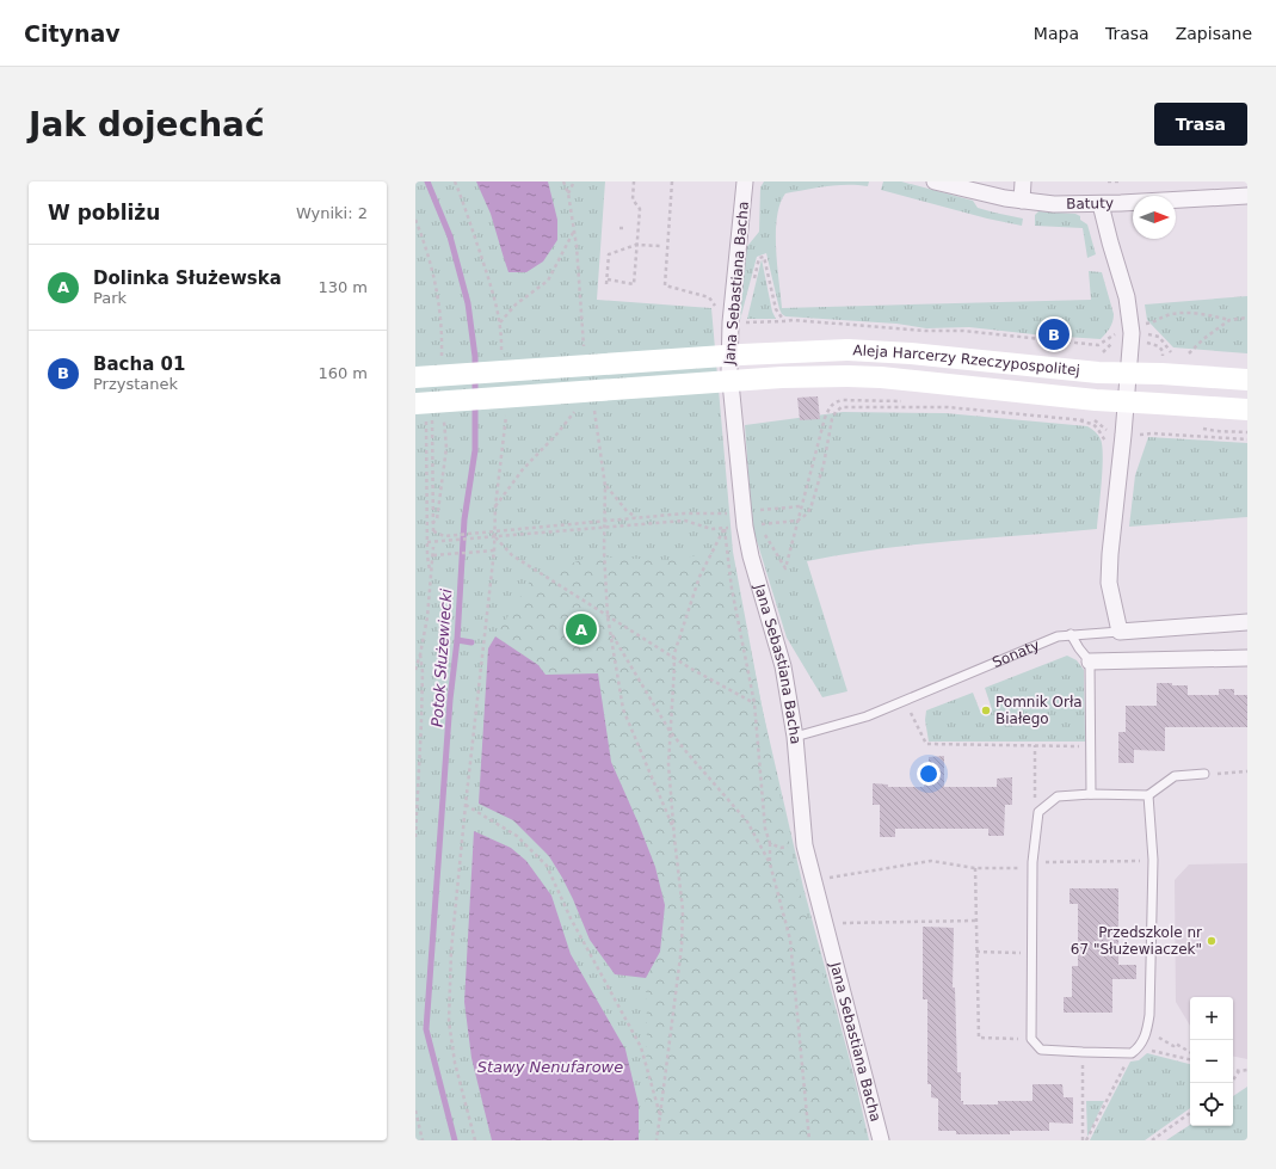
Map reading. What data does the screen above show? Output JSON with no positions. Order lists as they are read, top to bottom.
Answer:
{
  "streets": {
    "street": [
      "Batuty",
      "Jana Sebastiana Bacha",
      "Aleja Harcerzy Rzeczypospolitej",
      "Sonaty"
    ]
  },
  "crossings": [
    ["Jana Sebastiana Bacha", "Sonaty"]
  ],
  "water": ["Potok Służewiecki", "Stawy Nenufarowe"],
  "places": ["Pomnik Orła Białego", "Przedszkole nr 67 \"Służewiaczek\""],
  "north": "right",
  "page": {
    "header": "Citynav",
    "nav": ["Mapa", "Trasa", "Zapisane"],
    "buttons": "Trasa",
    "title": "Jak dojechać",
    "heading": ["W pobliżu", "Wyniki: 2"],
    "list": [
      {
        "mark": "A",
        "name": "Dolinka Służewska",
        "note": "Park",
        "value": "130 m"
      },
      {
        "mark": "B",
        "name": "Bacha 01",
        "note": "Przystanek",
        "value": "160 m"
      }
    ],
    "pins": ["B", "A"],
    "map_buttons": ["+", "−"]
  }
}
